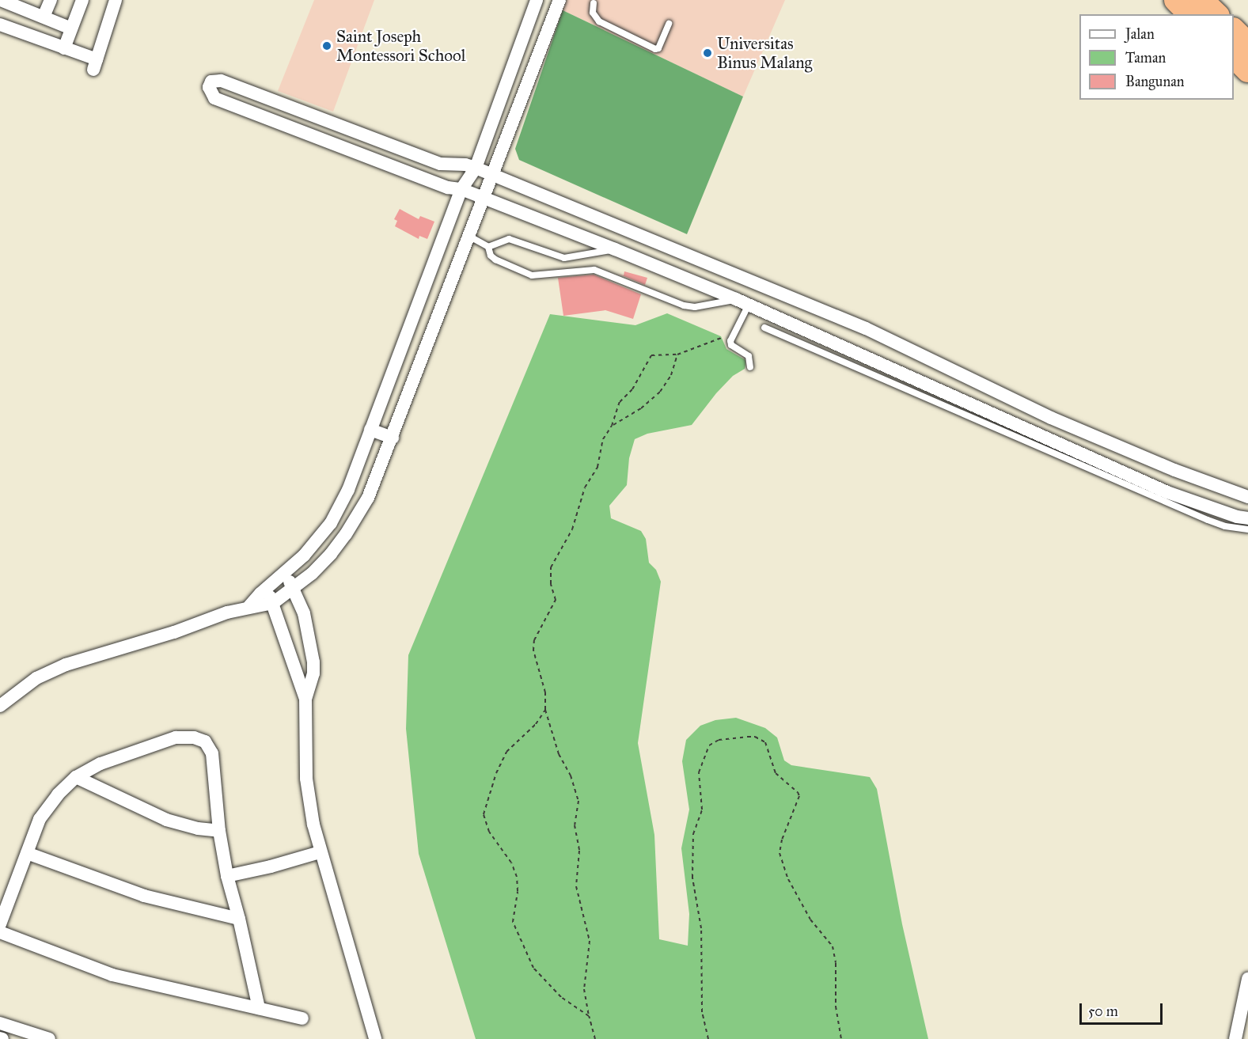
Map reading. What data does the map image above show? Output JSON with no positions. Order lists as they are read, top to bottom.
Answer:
{
  "places": ["Saint Joseph Montessori School", "Universitas Binus Malang"],
  "legend": ["Jalan", "Taman", "Bangunan"],
  "scale_bar": "50 m"
}
